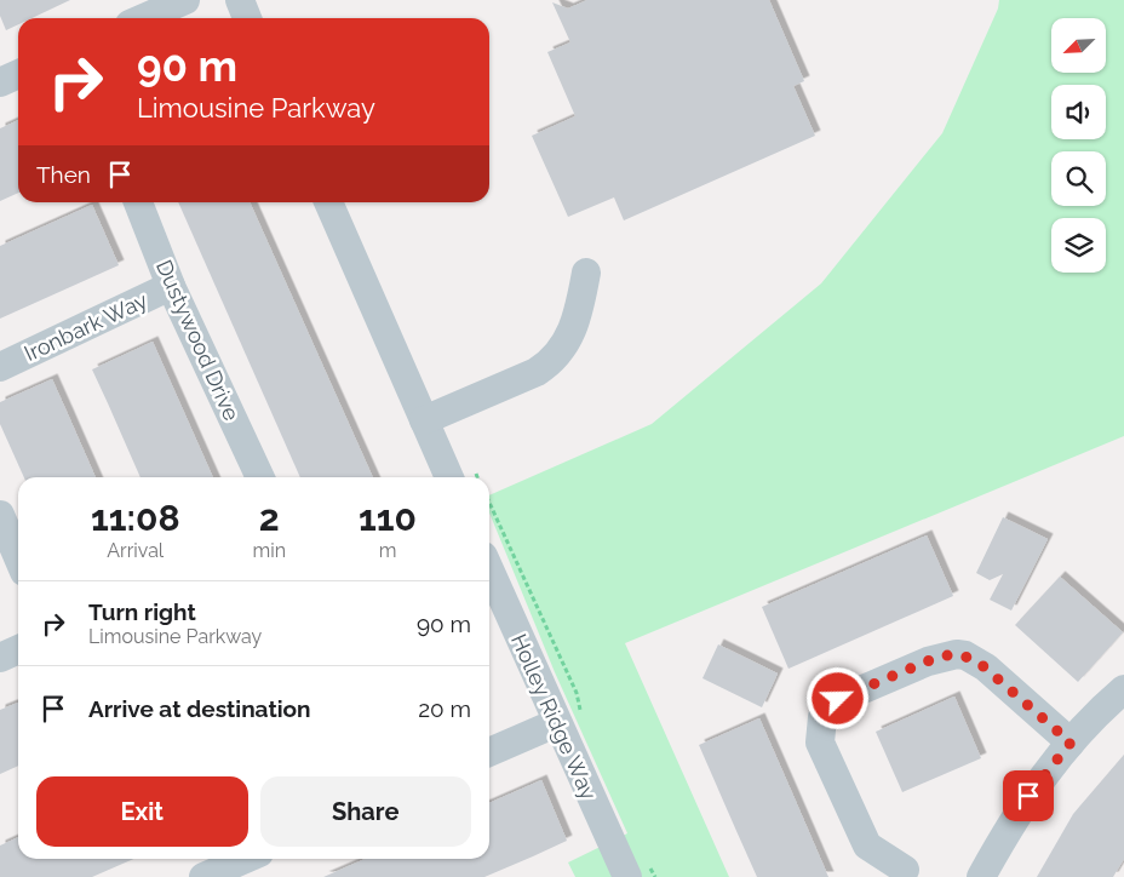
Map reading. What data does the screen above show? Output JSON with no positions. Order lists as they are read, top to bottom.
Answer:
{
  "streets": {
    "street": ["Ironbark Way", "Dustywood Drive", "Holley Ridge Way"]
  },
  "crossings": [
    ["Ironbark Way", "Dustywood Drive"]
  ],
  "north": "bottom left",
  "page": {
    "turn": ["90 m", "Limousine Parkway"],
    "then": "Then",
    "eta": [
      "11:08",
      "Arrival",
      "2",
      "min",
      "110",
      "m"
    ],
    "list": [
      {
        "name": "Turn right",
        "note": "Limousine Parkway",
        "value": "90 m"
      },
      {
        "name": "Arrive at destination",
        "value": "20 m"
      }
    ],
    "buttons": ["Exit", "Share"]
  }
}
